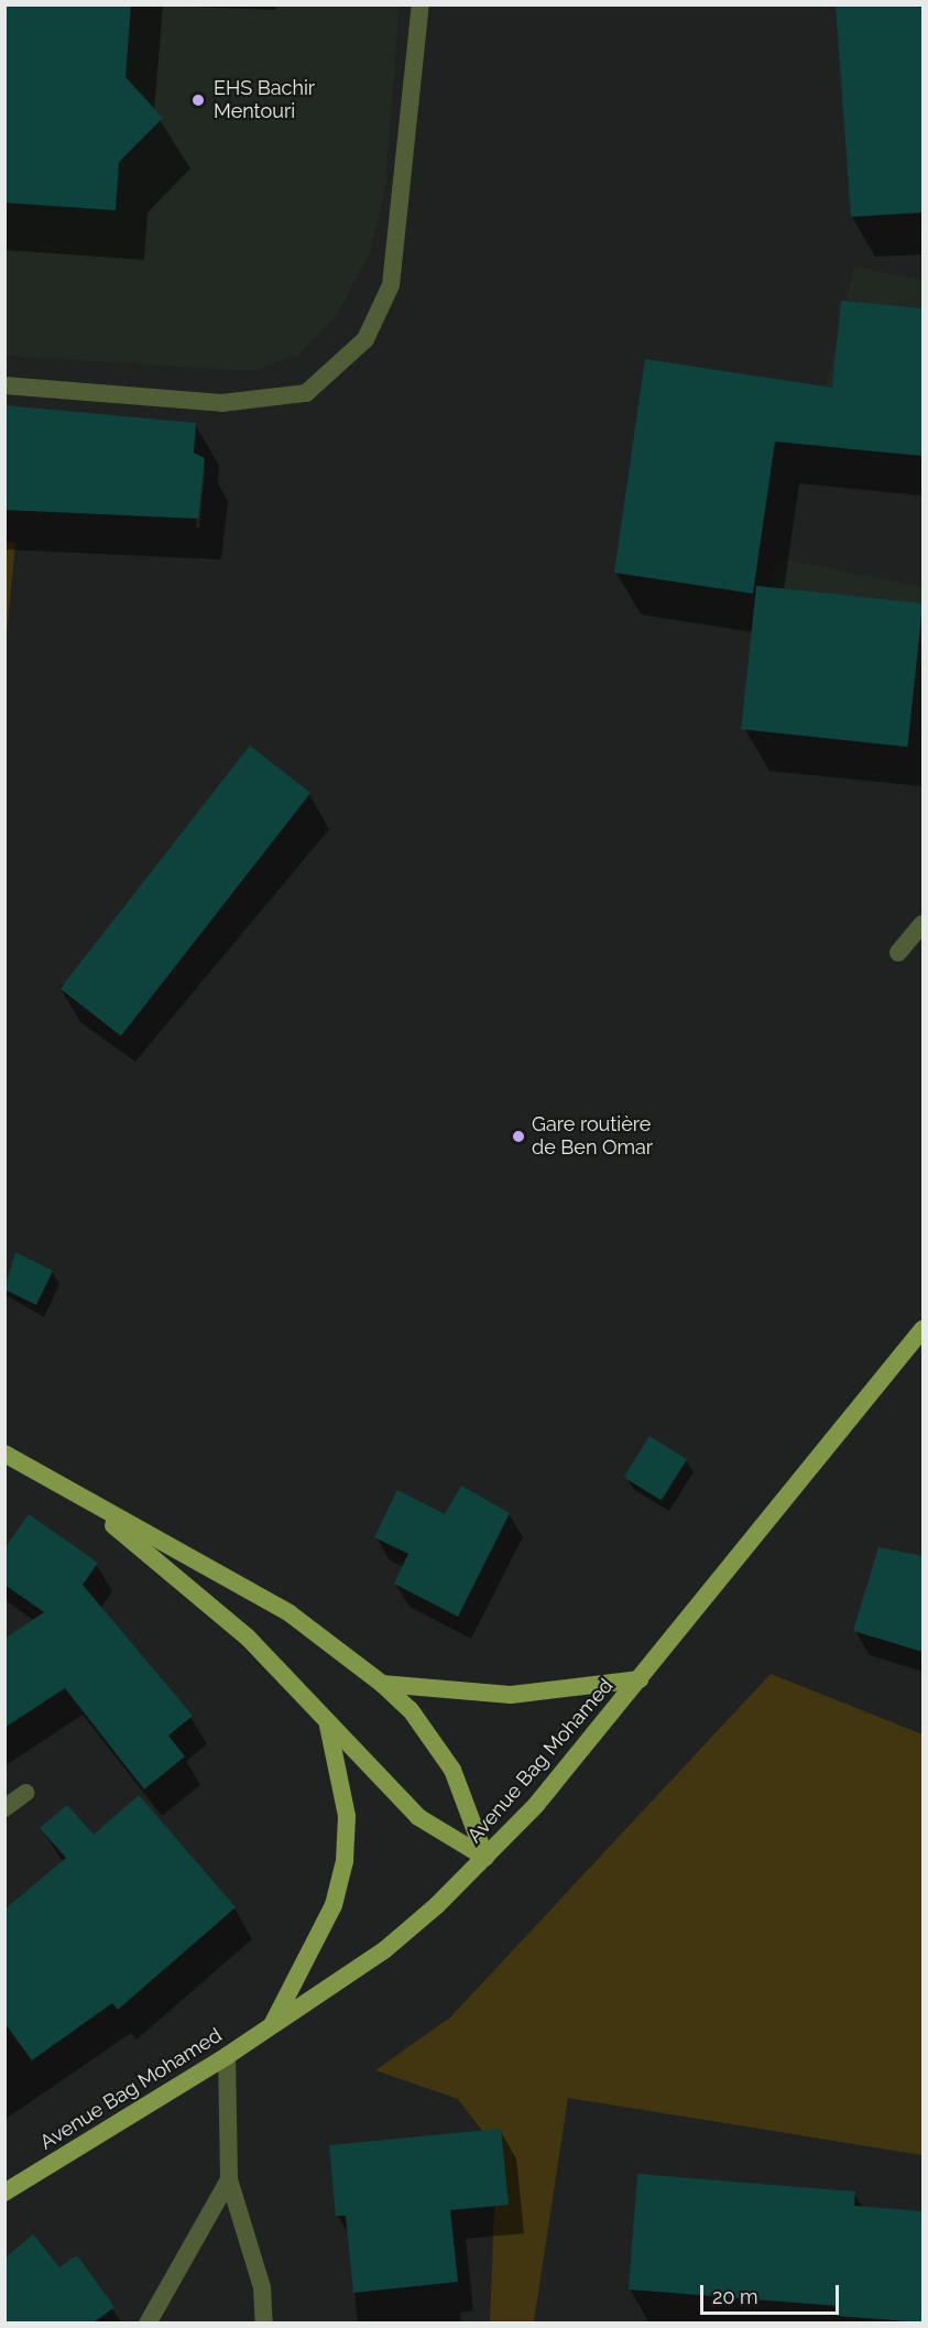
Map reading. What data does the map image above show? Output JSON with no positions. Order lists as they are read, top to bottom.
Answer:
{
  "streets": {
    "main road": ["Avenue Bag Mohamed"]
  },
  "places": ["EHS Bachir Mentouri", "Gare routière de Ben Omar"],
  "scale_bar": "20 m"
}
